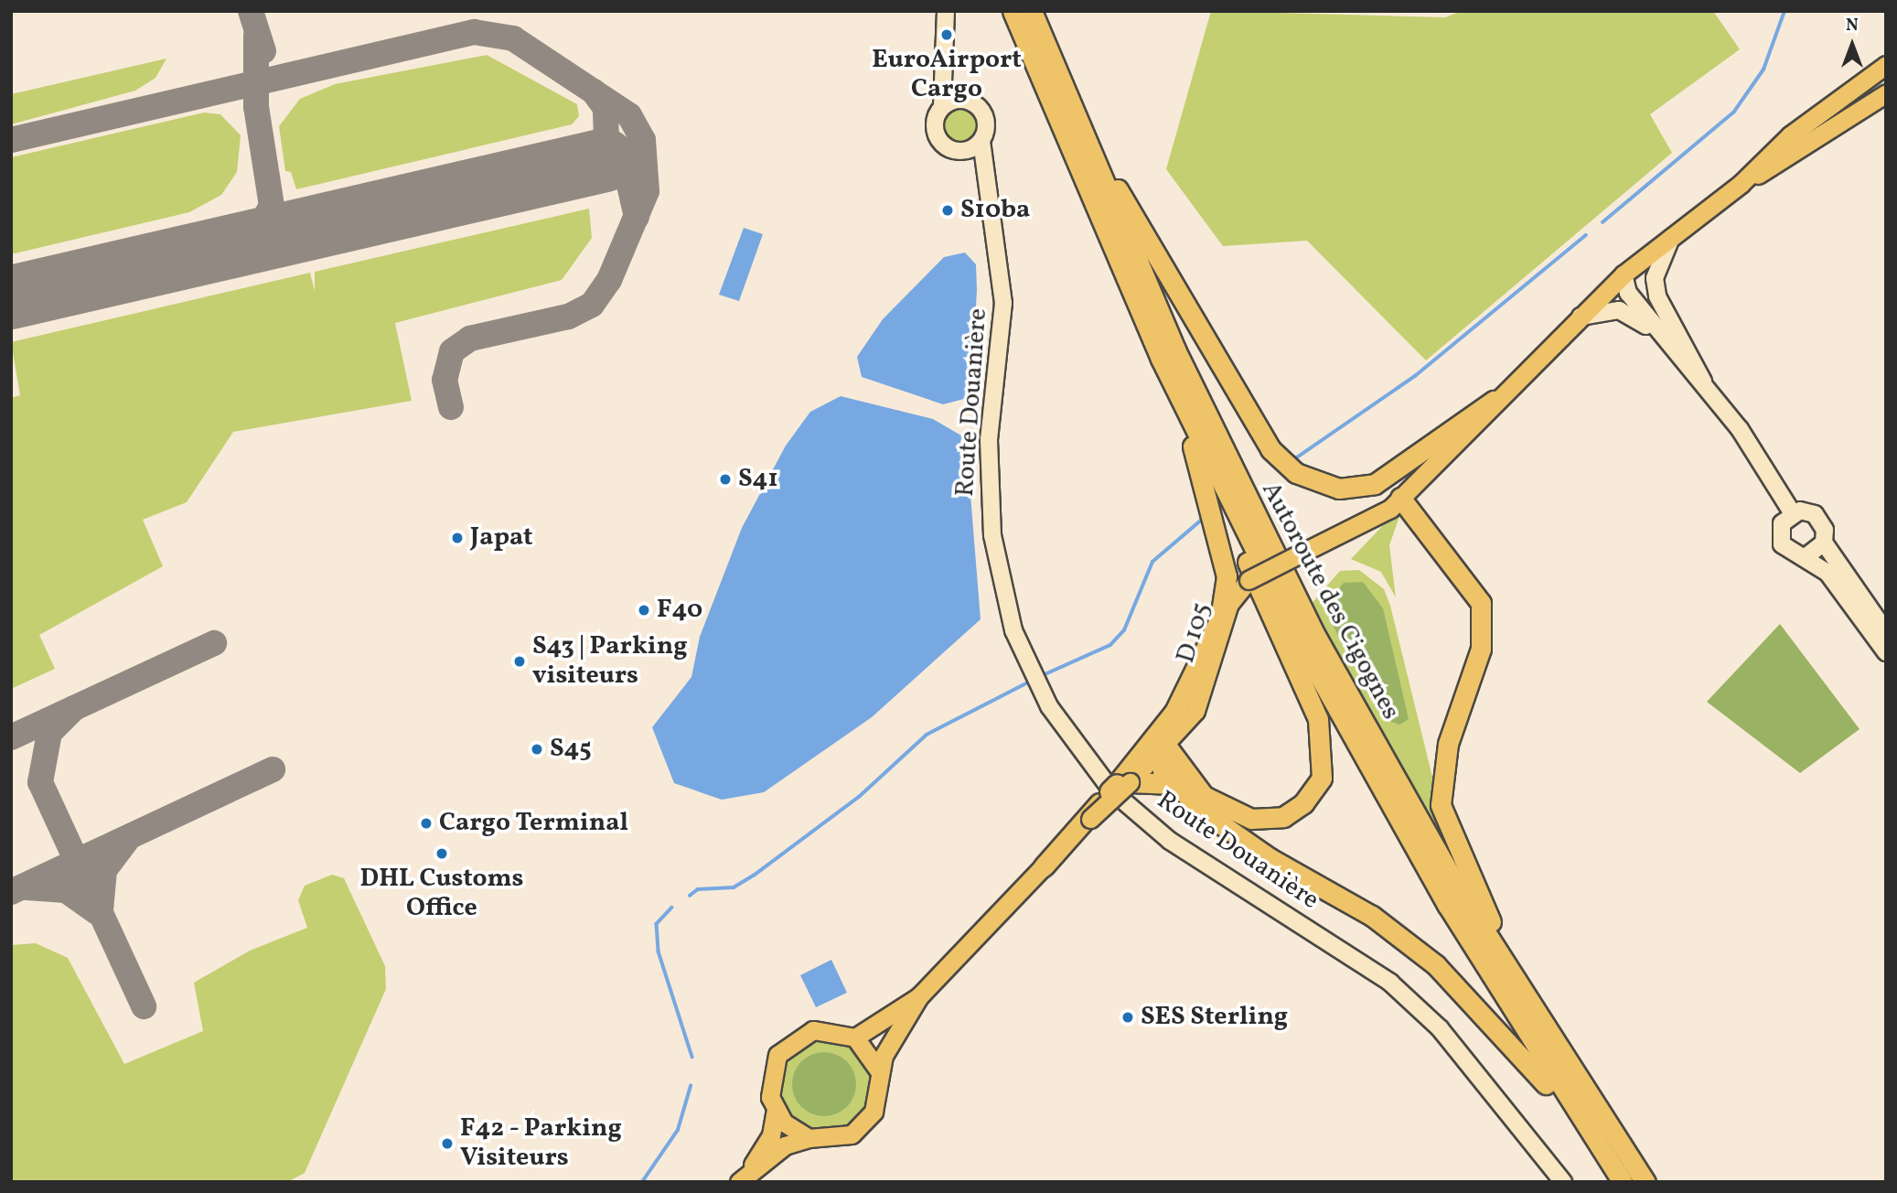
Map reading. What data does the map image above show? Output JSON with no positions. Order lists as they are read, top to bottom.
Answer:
{
  "streets": {
    "highway": ["Autoroute des Cigognes"],
    "main road": ["Route Douanière", "D 105"]
  },
  "places": [
    "EuroAirport Cargo",
    "S10ba",
    "S41",
    "Japat",
    "F40",
    "S43 | Parking visiteurs",
    "S45",
    "Cargo Terminal",
    "DHL Customs Office",
    "SES Sterling",
    "F42 - Parking Visiteurs"
  ],
  "north": "top"
}
